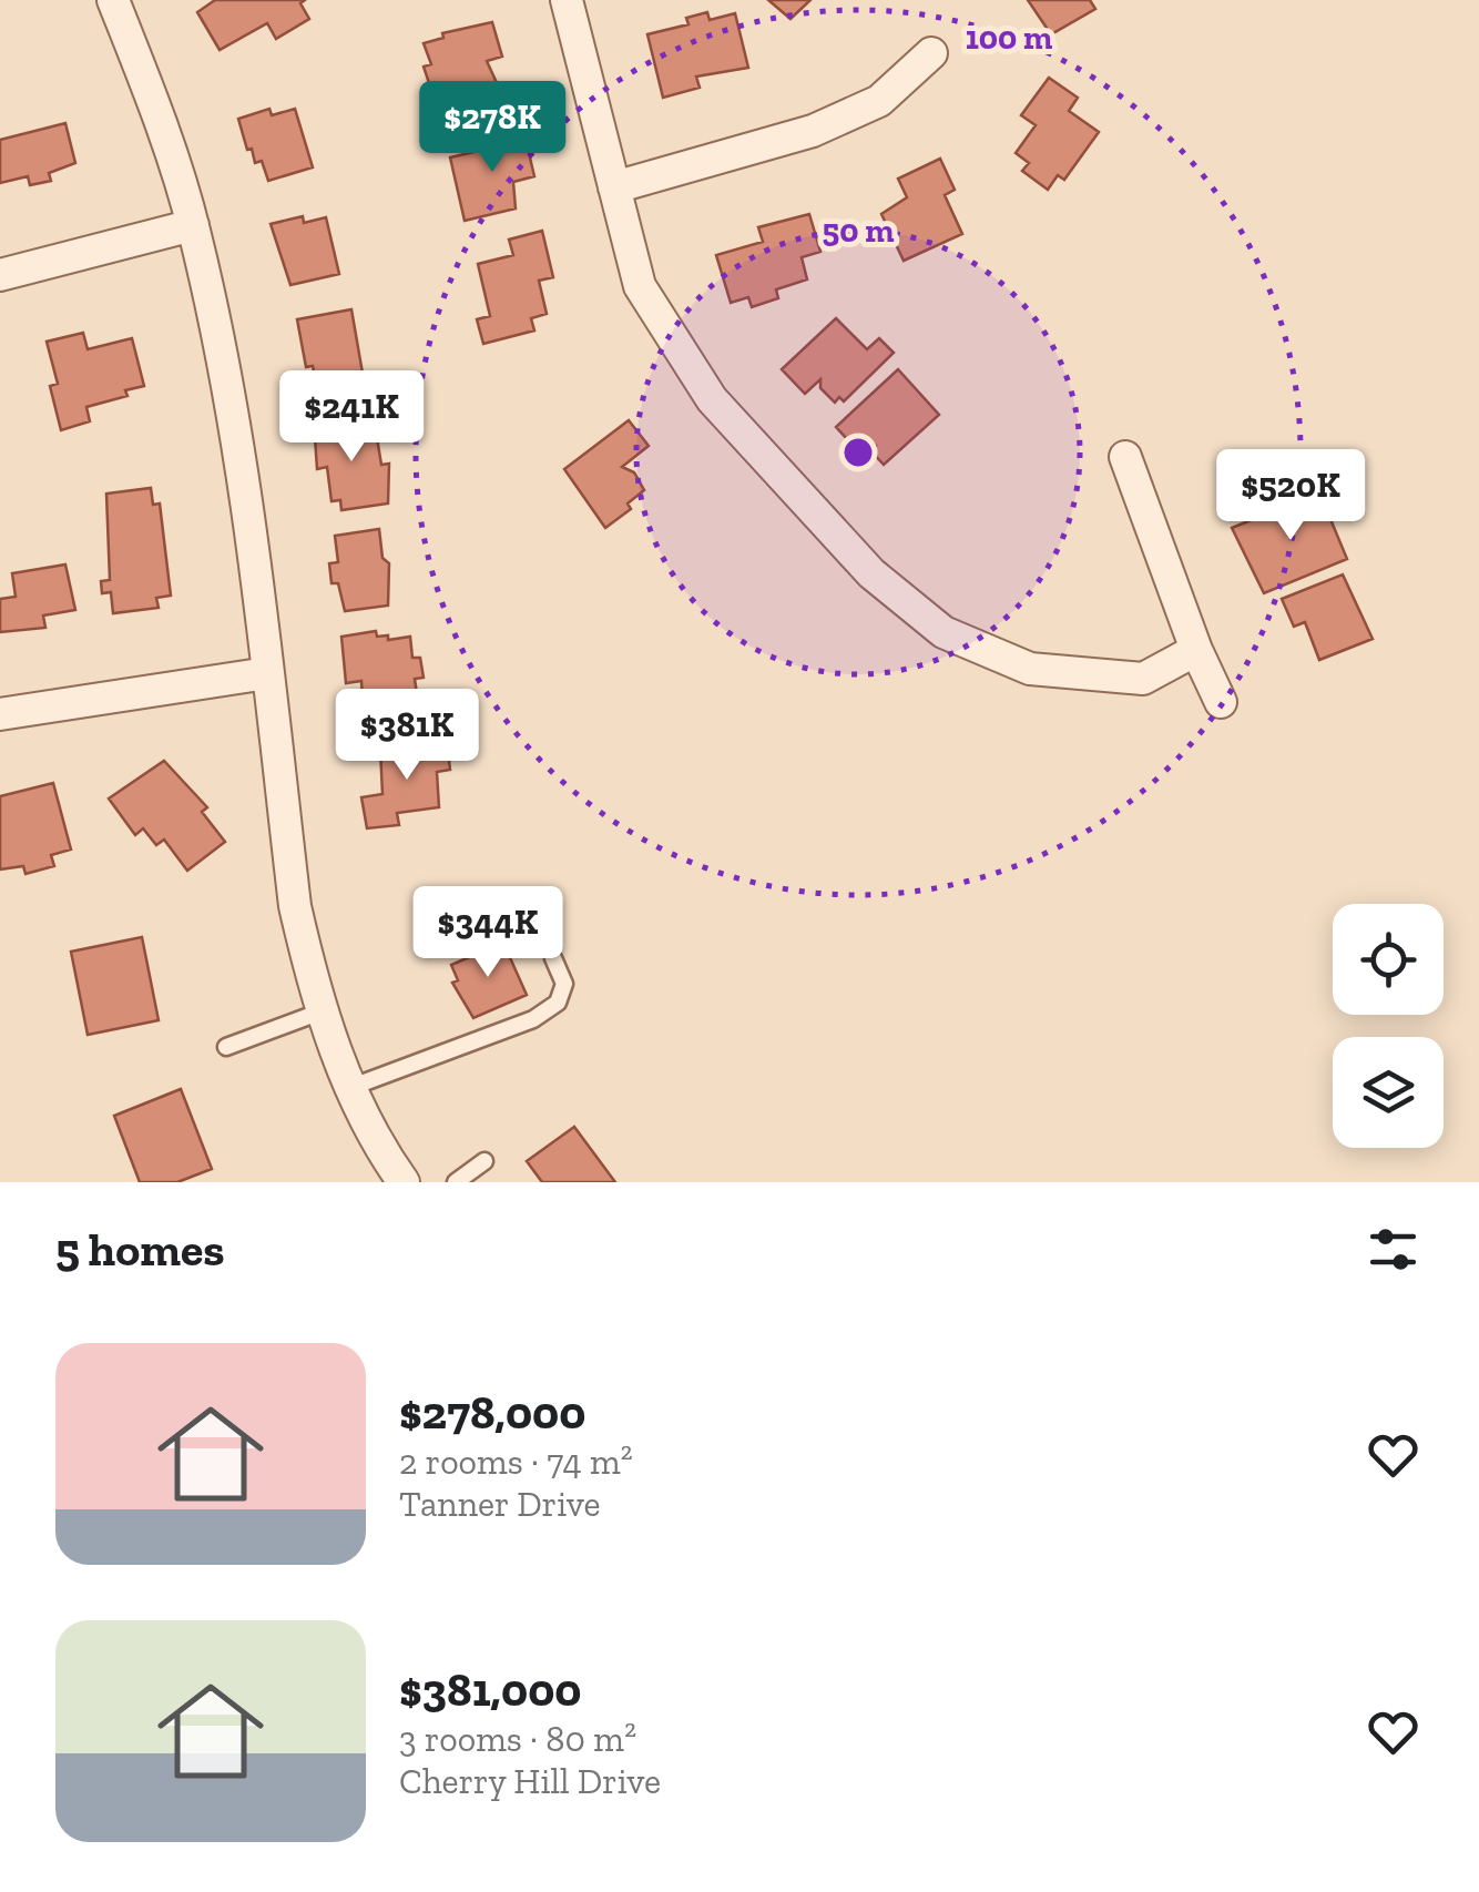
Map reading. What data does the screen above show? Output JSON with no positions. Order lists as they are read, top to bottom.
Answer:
{
  "page": {
    "price": [
      "$278K",
      "$241K",
      "$520K",
      "$381K",
      "$344K"
    ],
    "heading": "5 homes",
    "list": [
      {
        "name": "$278,000",
        "note": "2 rooms · 74 m² · Tanner Drive"
      },
      {
        "name": "$381,000",
        "note": "3 rooms · 80 m² · Cherry Hill Drive"
      }
    ]
  },
  "rings": ["100 m", "50 m"]
}
